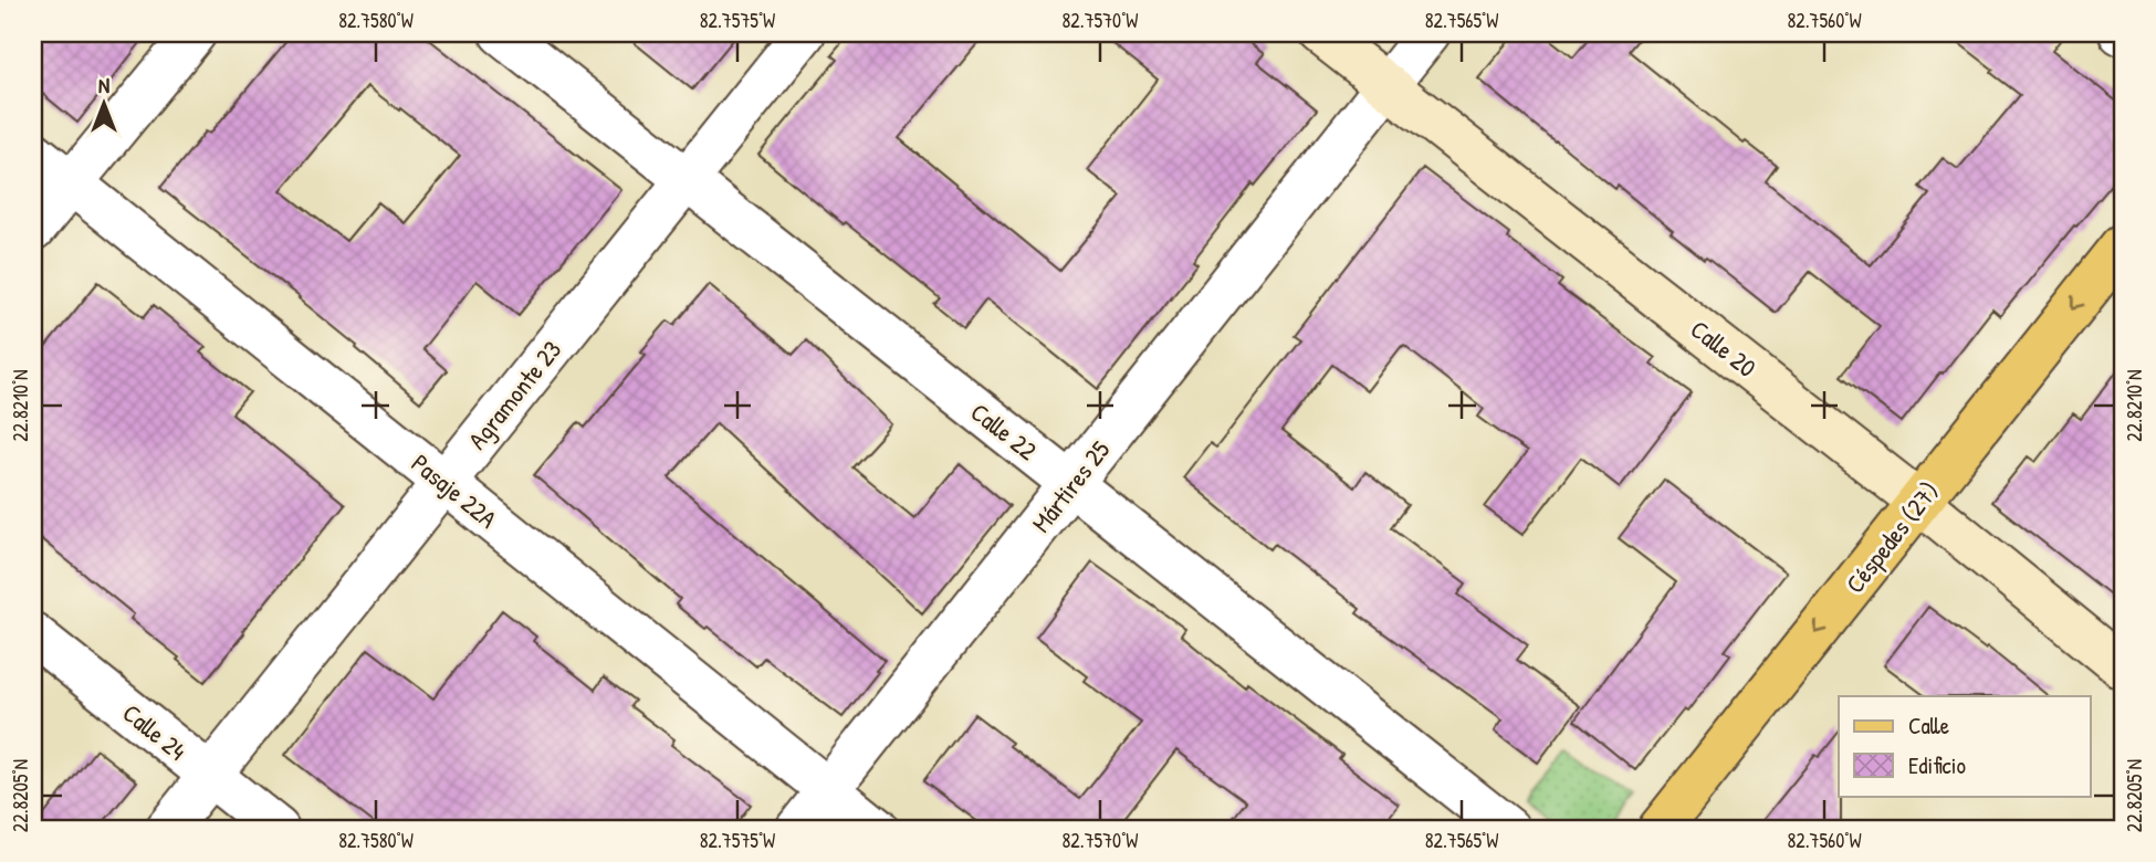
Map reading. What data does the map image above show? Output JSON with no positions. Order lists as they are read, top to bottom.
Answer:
{
  "streets": {
    "main road": ["Céspedes (27)"],
    "street": [
      "Calle 20",
      "Agramonte 23",
      "Calle 22",
      "Mártires 25",
      "Pasaje 22A",
      "Calle 24"
    ]
  },
  "crossings": [
    ["Calle 20", "Mártires 25"],
    ["Calle 20", "Céspedes (27)"],
    ["Agramonte 23", "Calle 22"],
    ["Agramonte 23", "Pasaje 22A"],
    ["Agramonte 23", "Calle 24"],
    ["Calle 22", "Mártires 25"],
    ["Mártires 25", "Pasaje 22A"]
  ],
  "one_way": ["Céspedes (27)"],
  "legend": ["Calle", "Edificio"],
  "north": "top",
  "coordinates": [
    "82.7580°W",
    "82.7575°W",
    "82.7570°W",
    "82.7565°W",
    "82.7560°W",
    "22.8210°N",
    "22.8205°N"
  ]
}
